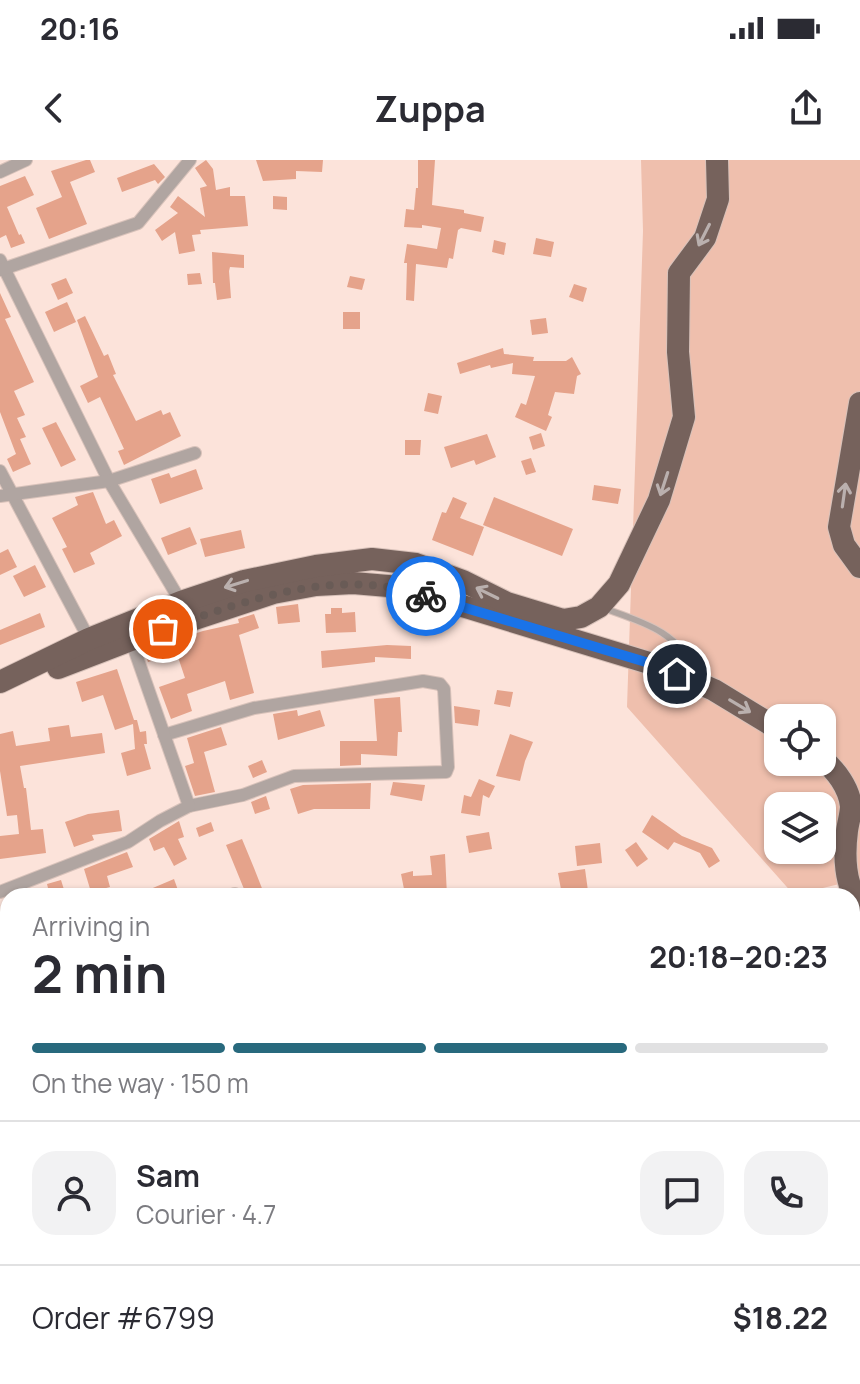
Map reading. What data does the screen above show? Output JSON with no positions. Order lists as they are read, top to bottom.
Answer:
{
  "page": {
    "status": "20:16",
    "header": "Zuppa",
    "heading": ["2 min", "Arriving in", "20:18–20:23"],
    "panel": [
      "Sam",
      "Courier · 4.7",
      "Order #6799",
      "$18.22"
    ],
    "bar": "On the way · 150 m"
  }
}
